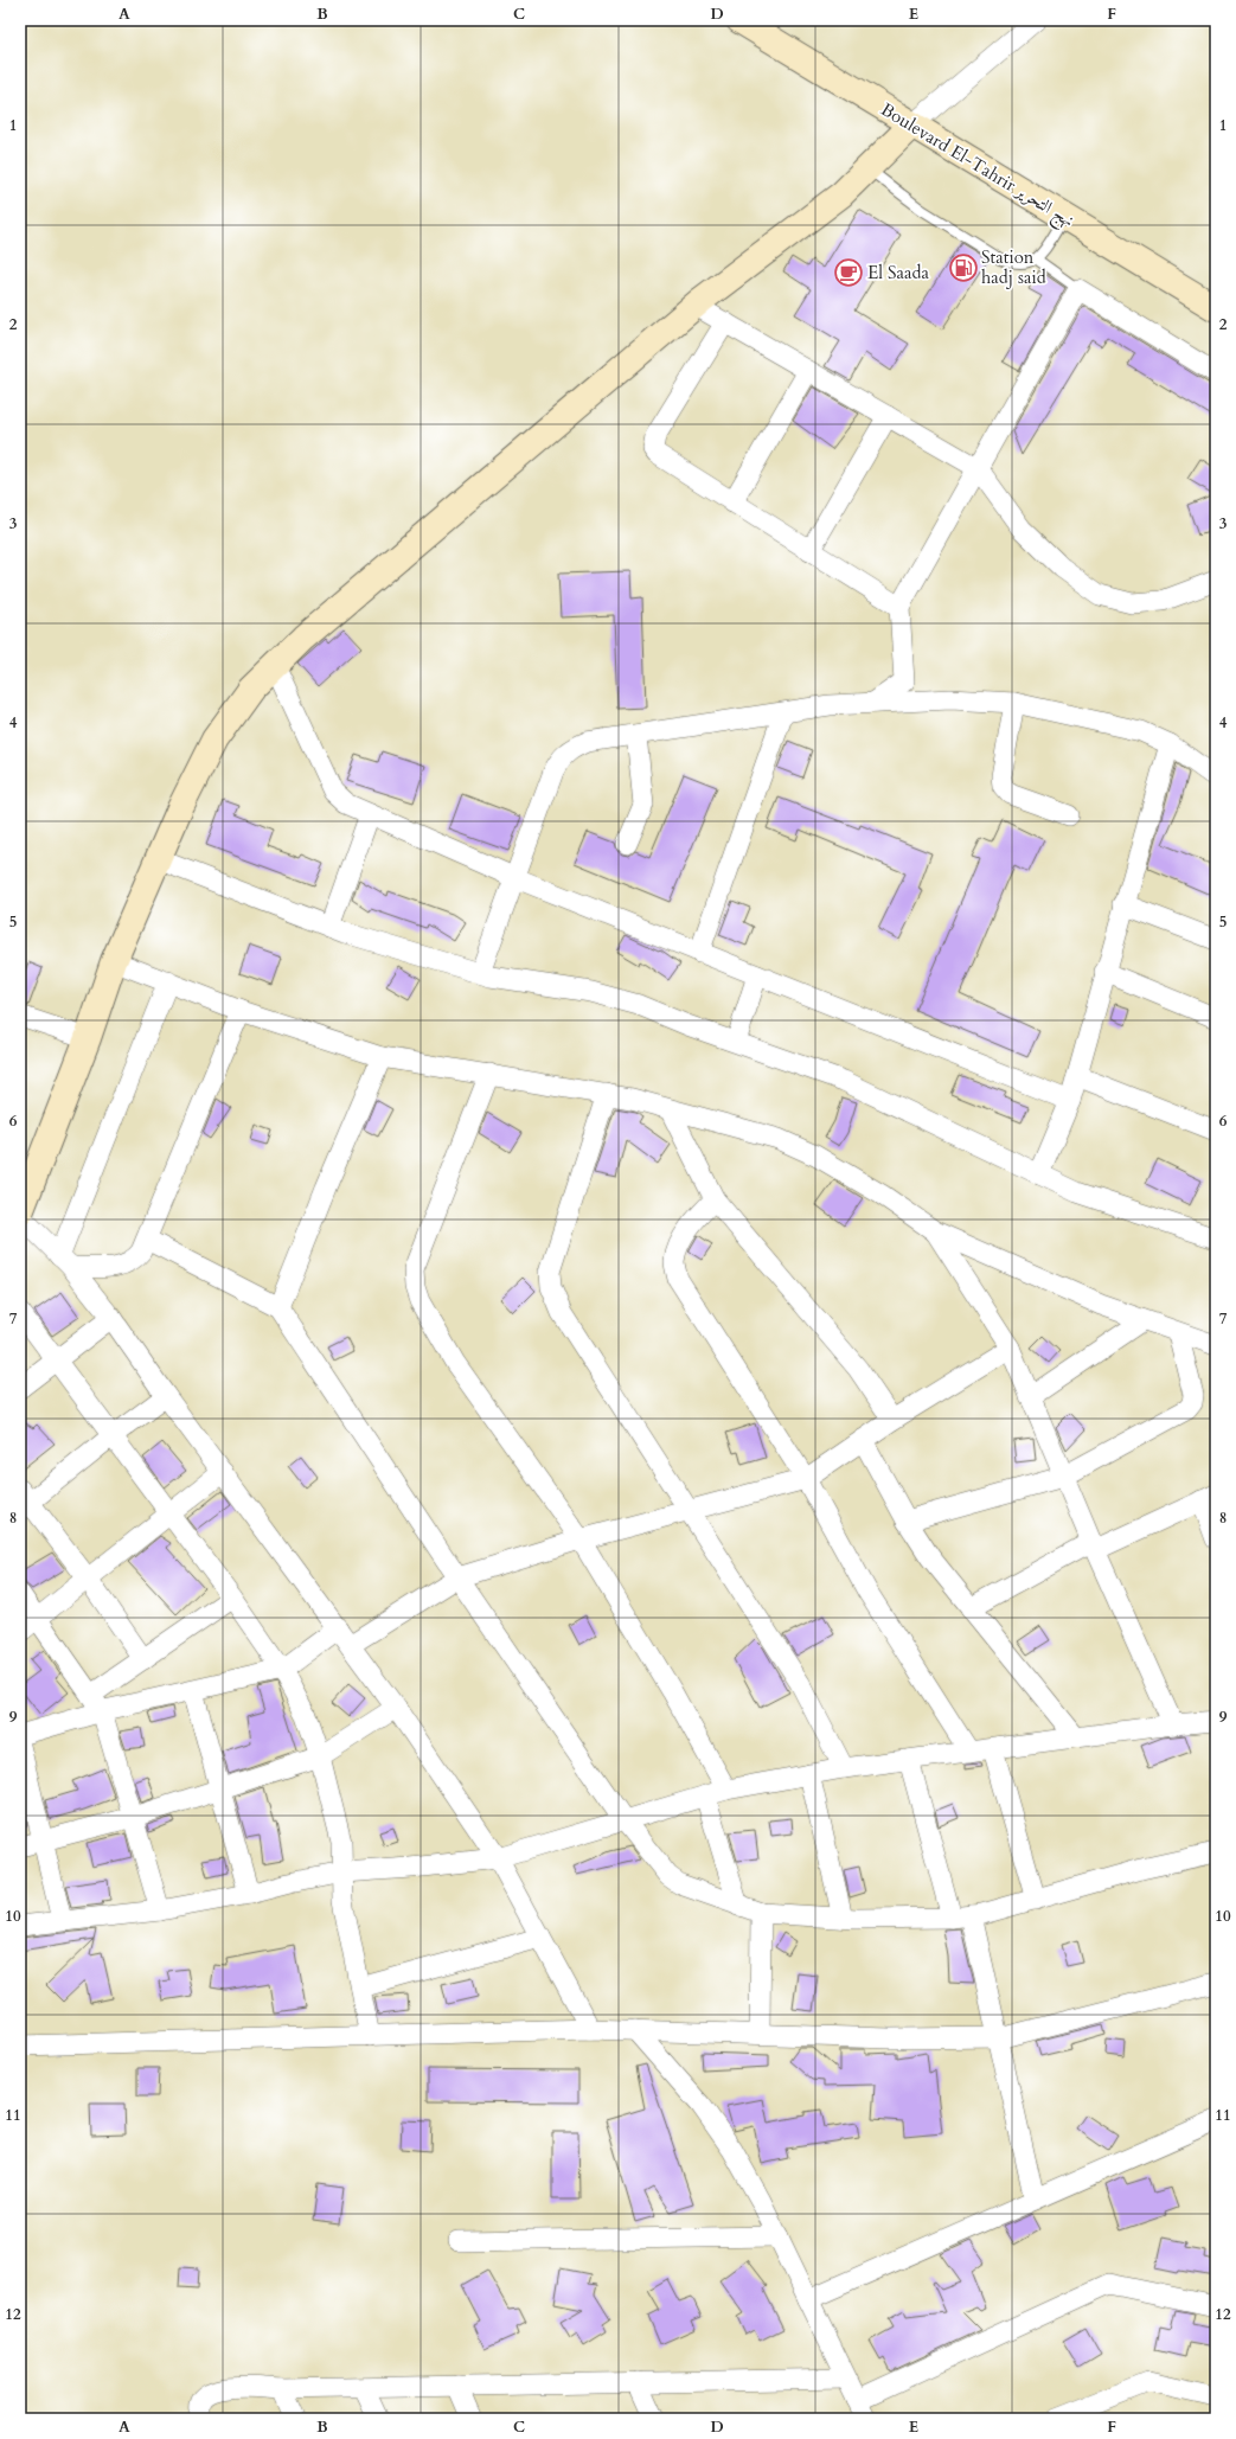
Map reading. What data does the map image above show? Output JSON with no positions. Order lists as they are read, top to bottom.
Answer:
{
  "streets": {
    "main road": ["Boulevard El-Tahrir نهج التحرير"]
  },
  "places": {
    "fuel station": ["Station hadj said"],
    "cafe": ["El Saada"]
  },
  "grid": {
    "columns": [
      "A",
      "B",
      "C",
      "D",
      "E",
      "F"
    ],
    "rows": [
      "1",
      "2",
      "3",
      "4",
      "5",
      "6",
      "7",
      "8",
      "9",
      "10",
      "11",
      "12"
    ]
  }
}
